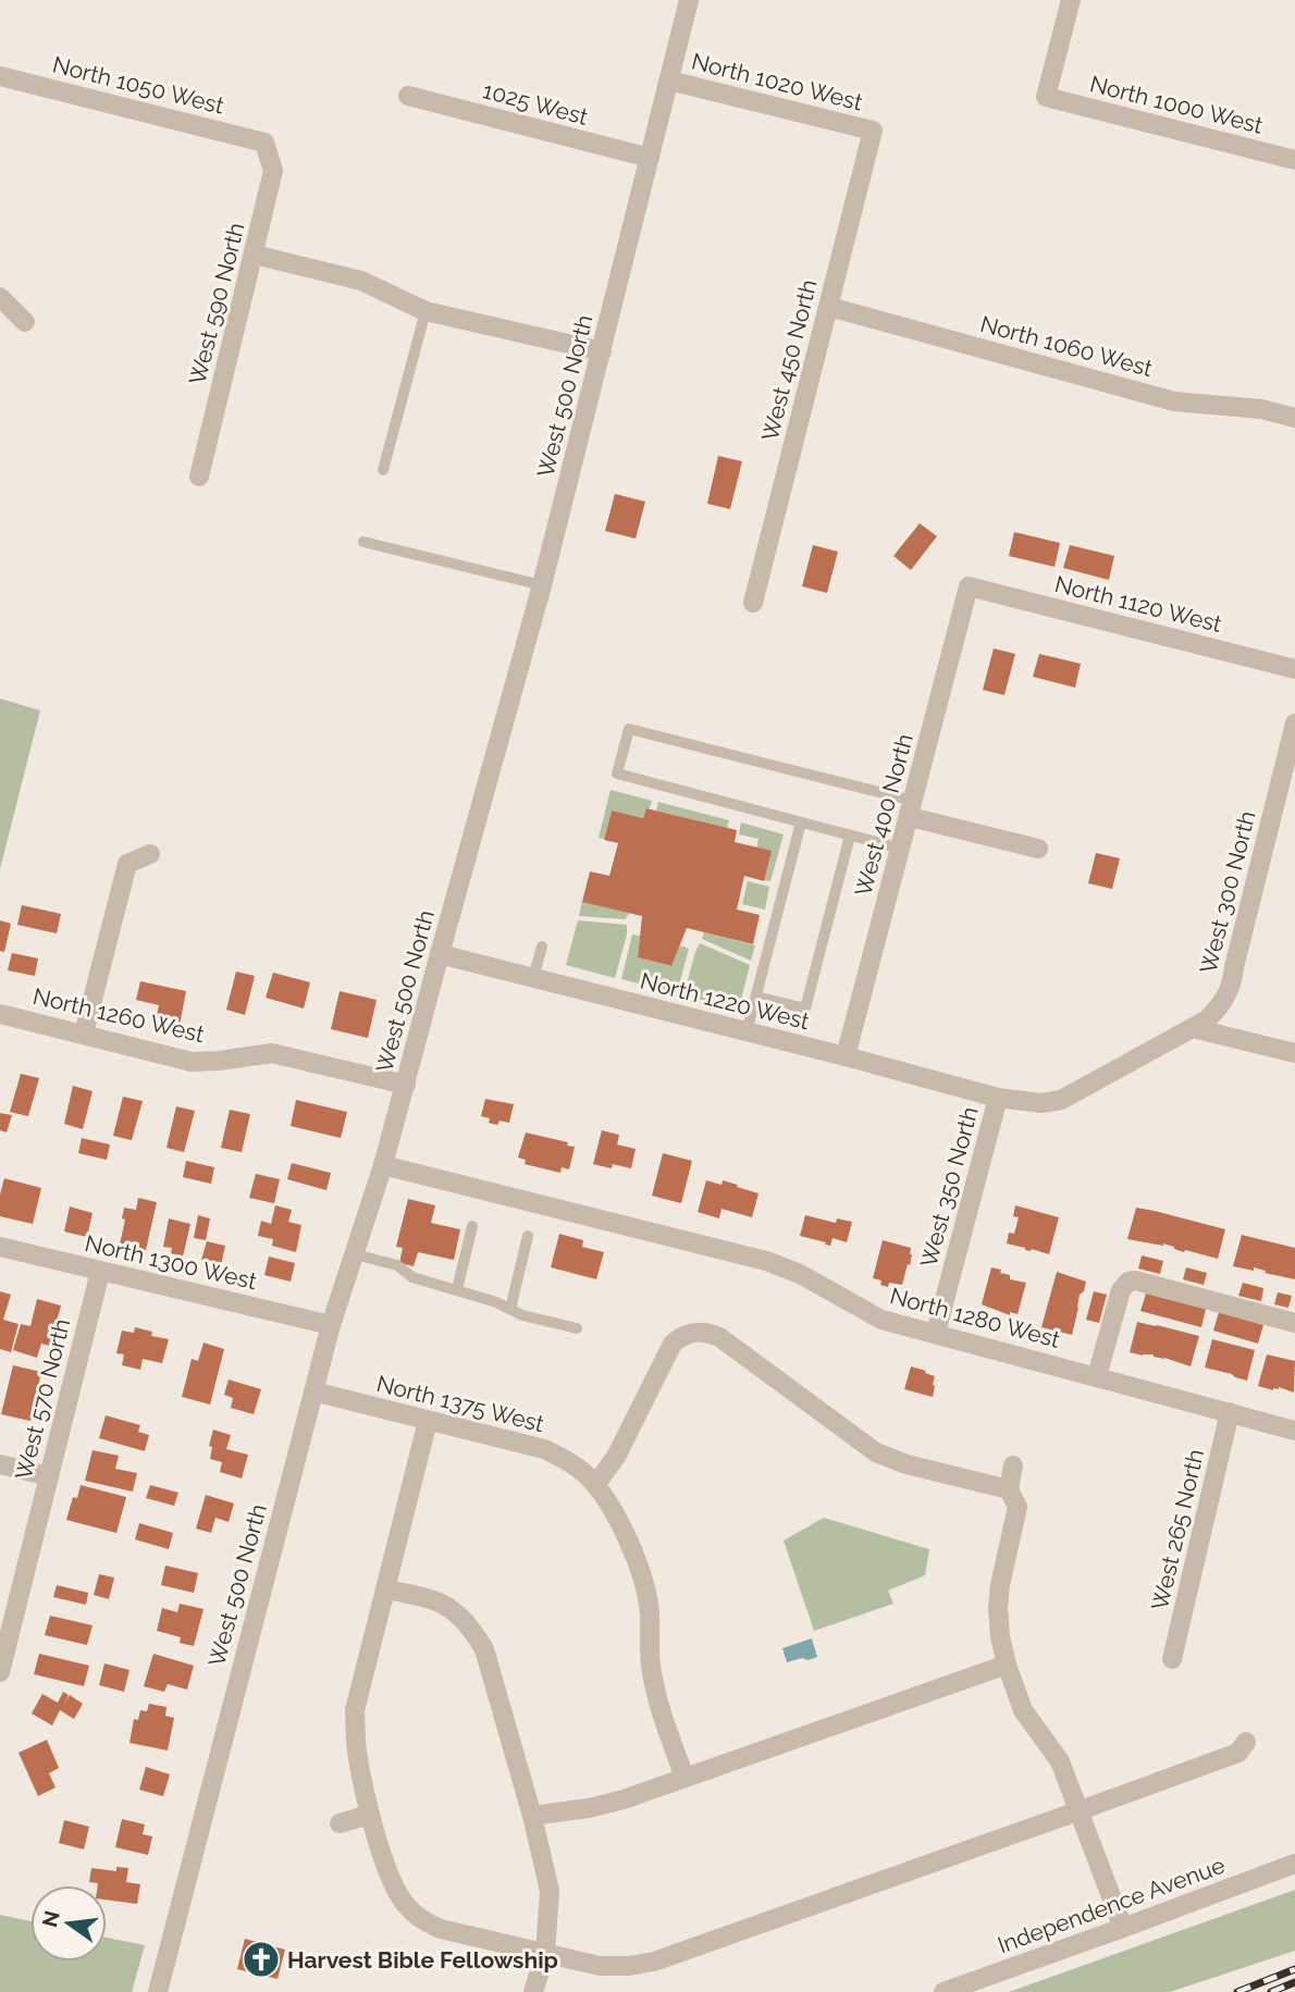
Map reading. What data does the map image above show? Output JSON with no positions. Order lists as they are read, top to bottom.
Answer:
{
  "streets": {
    "street": [
      "North 1020 West",
      "North 1050 West",
      "1025 West",
      "North 1000 West",
      "West 590 North",
      "North 1060 West",
      "West 450 North",
      "West 500 North",
      "North 1120 West",
      "West 400 North",
      "West 300 North",
      "North 1220 West",
      "North 1260 West",
      "West 350 North",
      "North 1300 West",
      "North 1280 West",
      "West 570 North",
      "North 1375 West",
      "West 265 North",
      "Independence Avenue"
    ]
  },
  "crossings": [
    ["North 1020 West", "West 450 North"],
    ["North 1020 West", "West 500 North"],
    ["North 1050 West", "West 590 North"],
    ["1025 West", "West 500 North"],
    ["North 1060 West", "West 450 North"],
    ["West 500 North", "North 1220 West"],
    ["West 500 North", "North 1260 West"],
    ["West 500 North", "North 1300 West"],
    ["West 500 North", "North 1280 West"],
    ["West 500 North", "North 1375 West"],
    ["North 1120 West", "West 400 North"],
    ["West 400 North", "North 1220 West"],
    ["West 300 North", "North 1220 West"],
    ["West 300 North", "West 350 North"],
    ["North 1220 West", "West 350 North"],
    ["West 350 North", "North 1280 West"],
    ["North 1300 West", "West 570 North"],
    ["North 1280 West", "West 265 North"]
  ],
  "places": {
    "church": ["Harvest Bible Fellowship"]
  },
  "north": "left"
}
